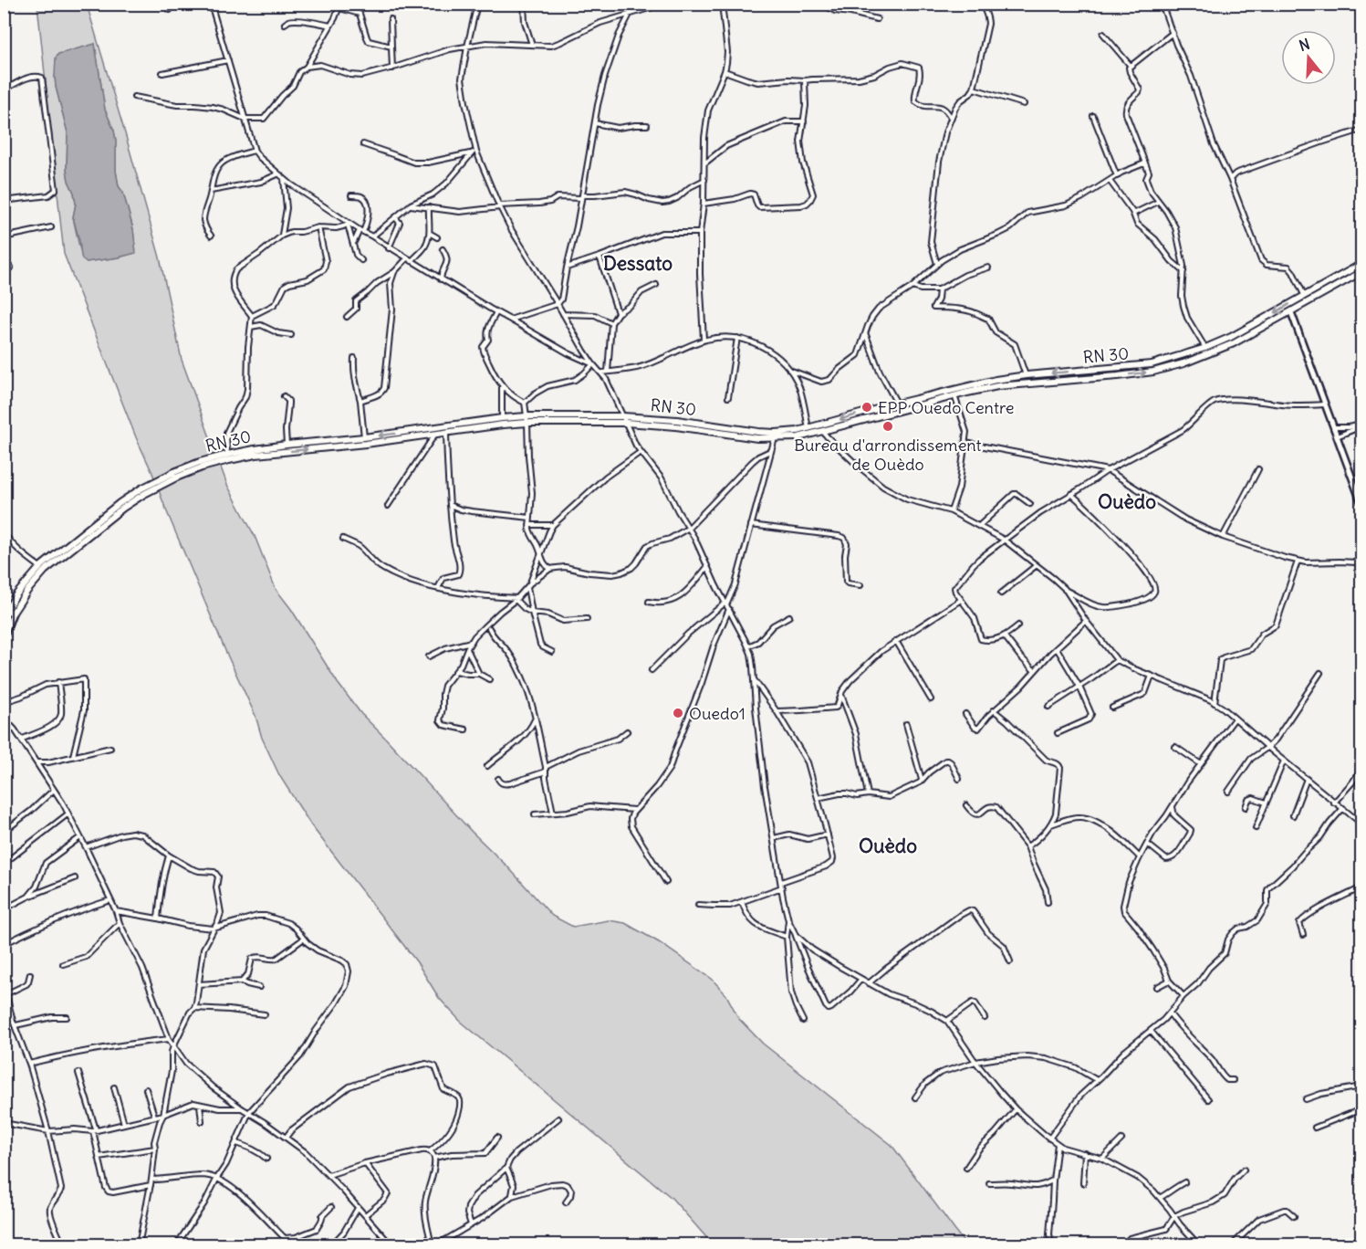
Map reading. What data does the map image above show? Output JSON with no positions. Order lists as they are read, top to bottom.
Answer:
{
  "streets": {
    "main road": ["RN 30"]
  },
  "districts": ["Dessato", "Ouèdo", "Ouèdo"],
  "places": ["EPP Ouedo Centre", "Bureau d'arrondissement de Ouèdo", "Ouedo1"],
  "north": "top"
}
